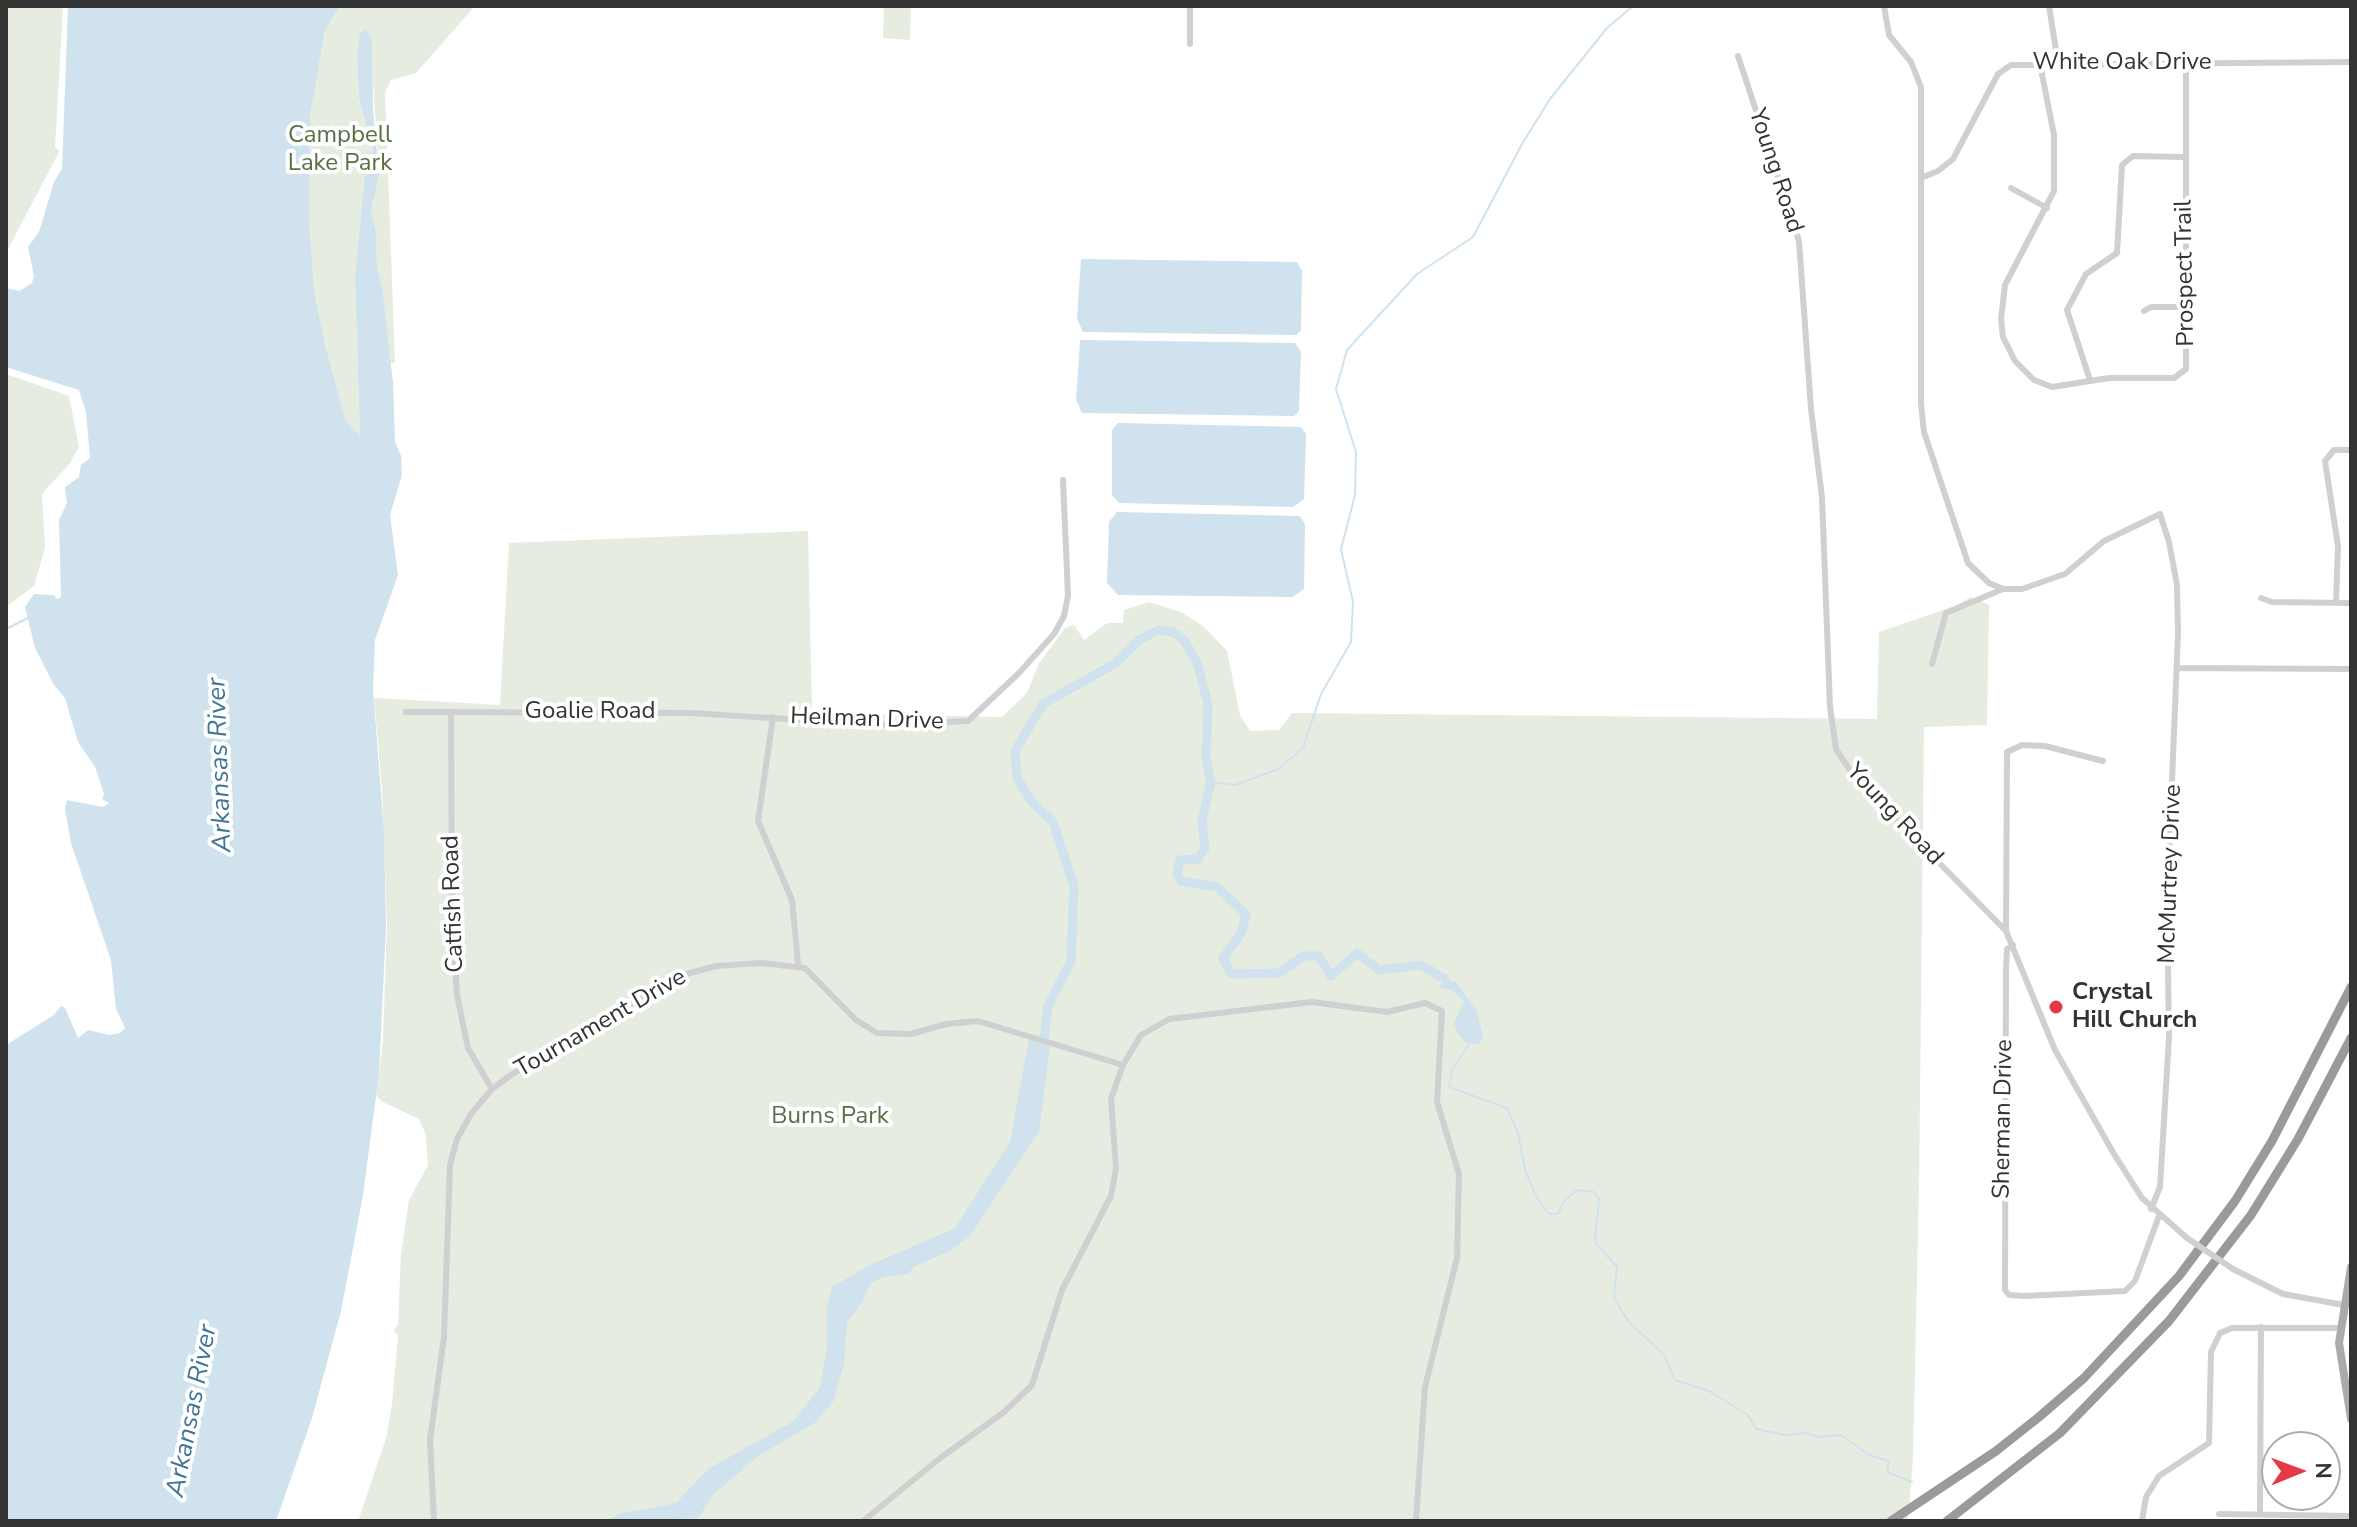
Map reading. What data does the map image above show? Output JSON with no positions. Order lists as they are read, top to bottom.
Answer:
{
  "streets": {
    "street": [
      "White Oak Drive",
      "Young Road",
      "Prospect Trail",
      "Goalie Road",
      "Heilman Drive",
      "McMurtrey Drive",
      "Catfish Road",
      "Tournament Drive",
      "Sherman Drive"
    ]
  },
  "crossings": [
    ["White Oak Drive", "Prospect Trail"],
    ["Young Road", "McMurtrey Drive"],
    ["Young Road", "Sherman Drive"],
    ["Goalie Road", "Heilman Drive"],
    ["Goalie Road", "Catfish Road"],
    ["Catfish Road", "Tournament Drive"]
  ],
  "water": ["Arkansas River"],
  "parks": ["Campbell Lake Park", "Burns Park"],
  "places": ["Crystal Hill Church"],
  "north": "right"
}
